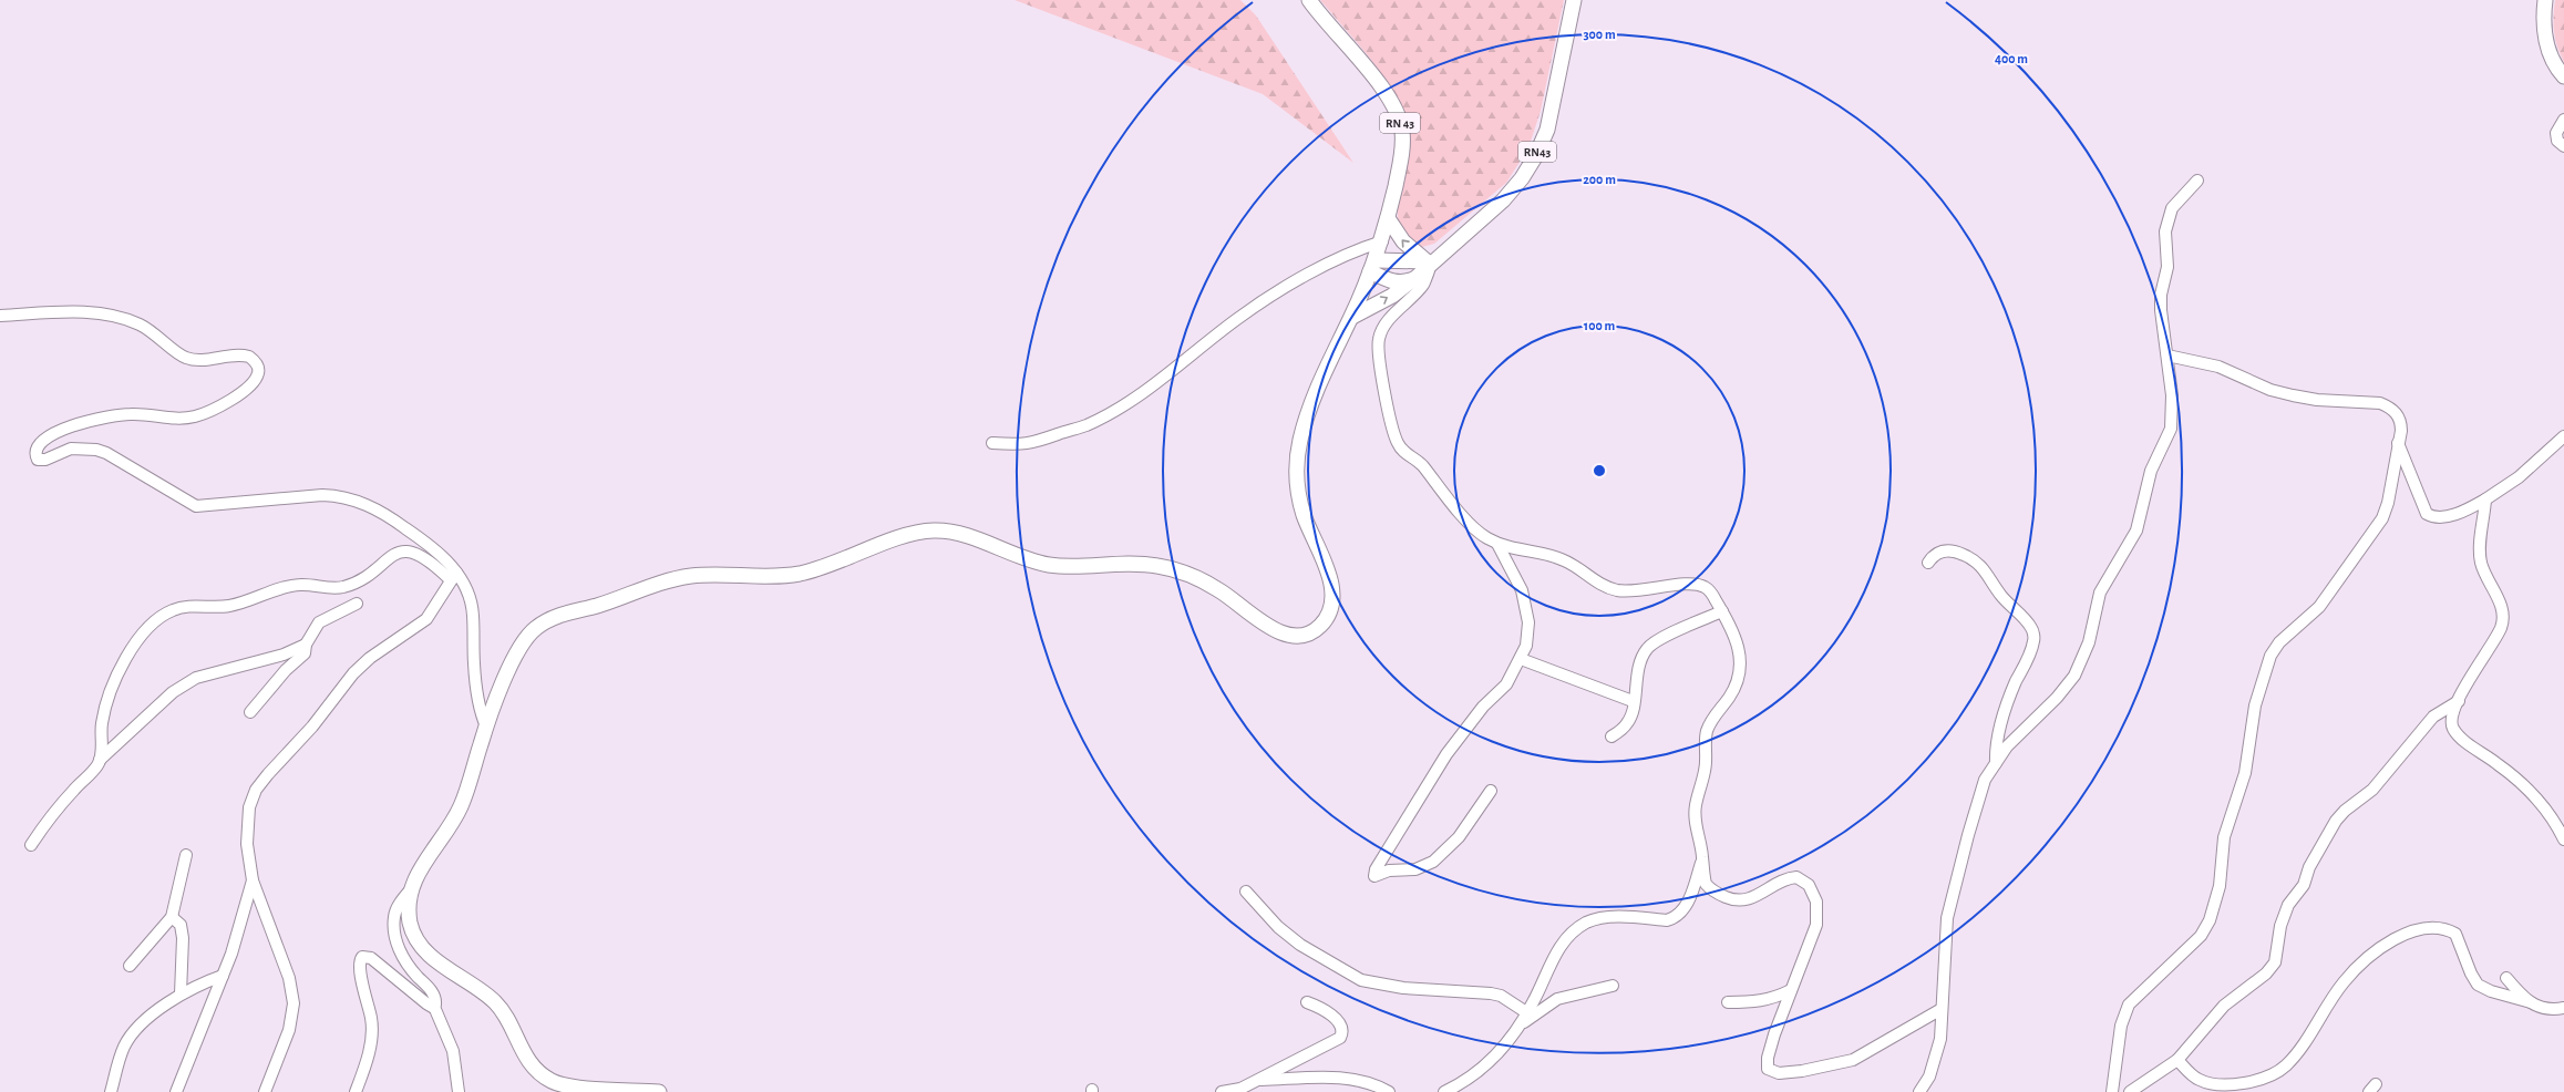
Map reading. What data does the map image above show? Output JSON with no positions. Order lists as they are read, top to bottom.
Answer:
{
  "streets": {
    "main road": ["RN 43", "RN43"]
  },
  "rings": [
    "300 m",
    "400 m",
    "200 m",
    "100 m"
  ]
}
